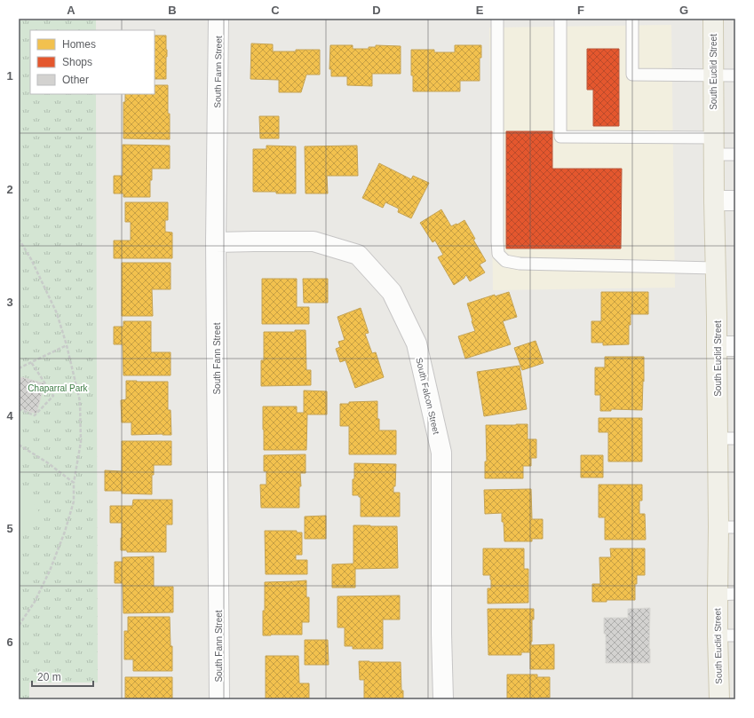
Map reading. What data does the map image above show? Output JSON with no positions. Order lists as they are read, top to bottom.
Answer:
{
  "streets": {
    "main road": ["South Euclid Street"],
    "street": ["South Fann Street", "South Falcon Street"]
  },
  "crossings": [
    ["South Fann Street", "South Falcon Street"]
  ],
  "parks": ["Chaparral Park"],
  "legend": ["Homes", "Shops", "Other"],
  "scale_bar": "20 m",
  "grid": {
    "columns": [
      "A",
      "B",
      "C",
      "D",
      "E",
      "F",
      "G"
    ],
    "rows": [
      "1",
      "2",
      "3",
      "4",
      "5",
      "6"
    ]
  }
}
